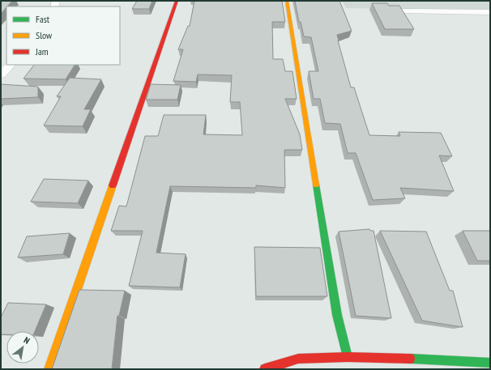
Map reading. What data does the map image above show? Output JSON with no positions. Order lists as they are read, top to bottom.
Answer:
{
  "legend": ["Fast", "Slow", "Jam"],
  "north": "top right"
}
